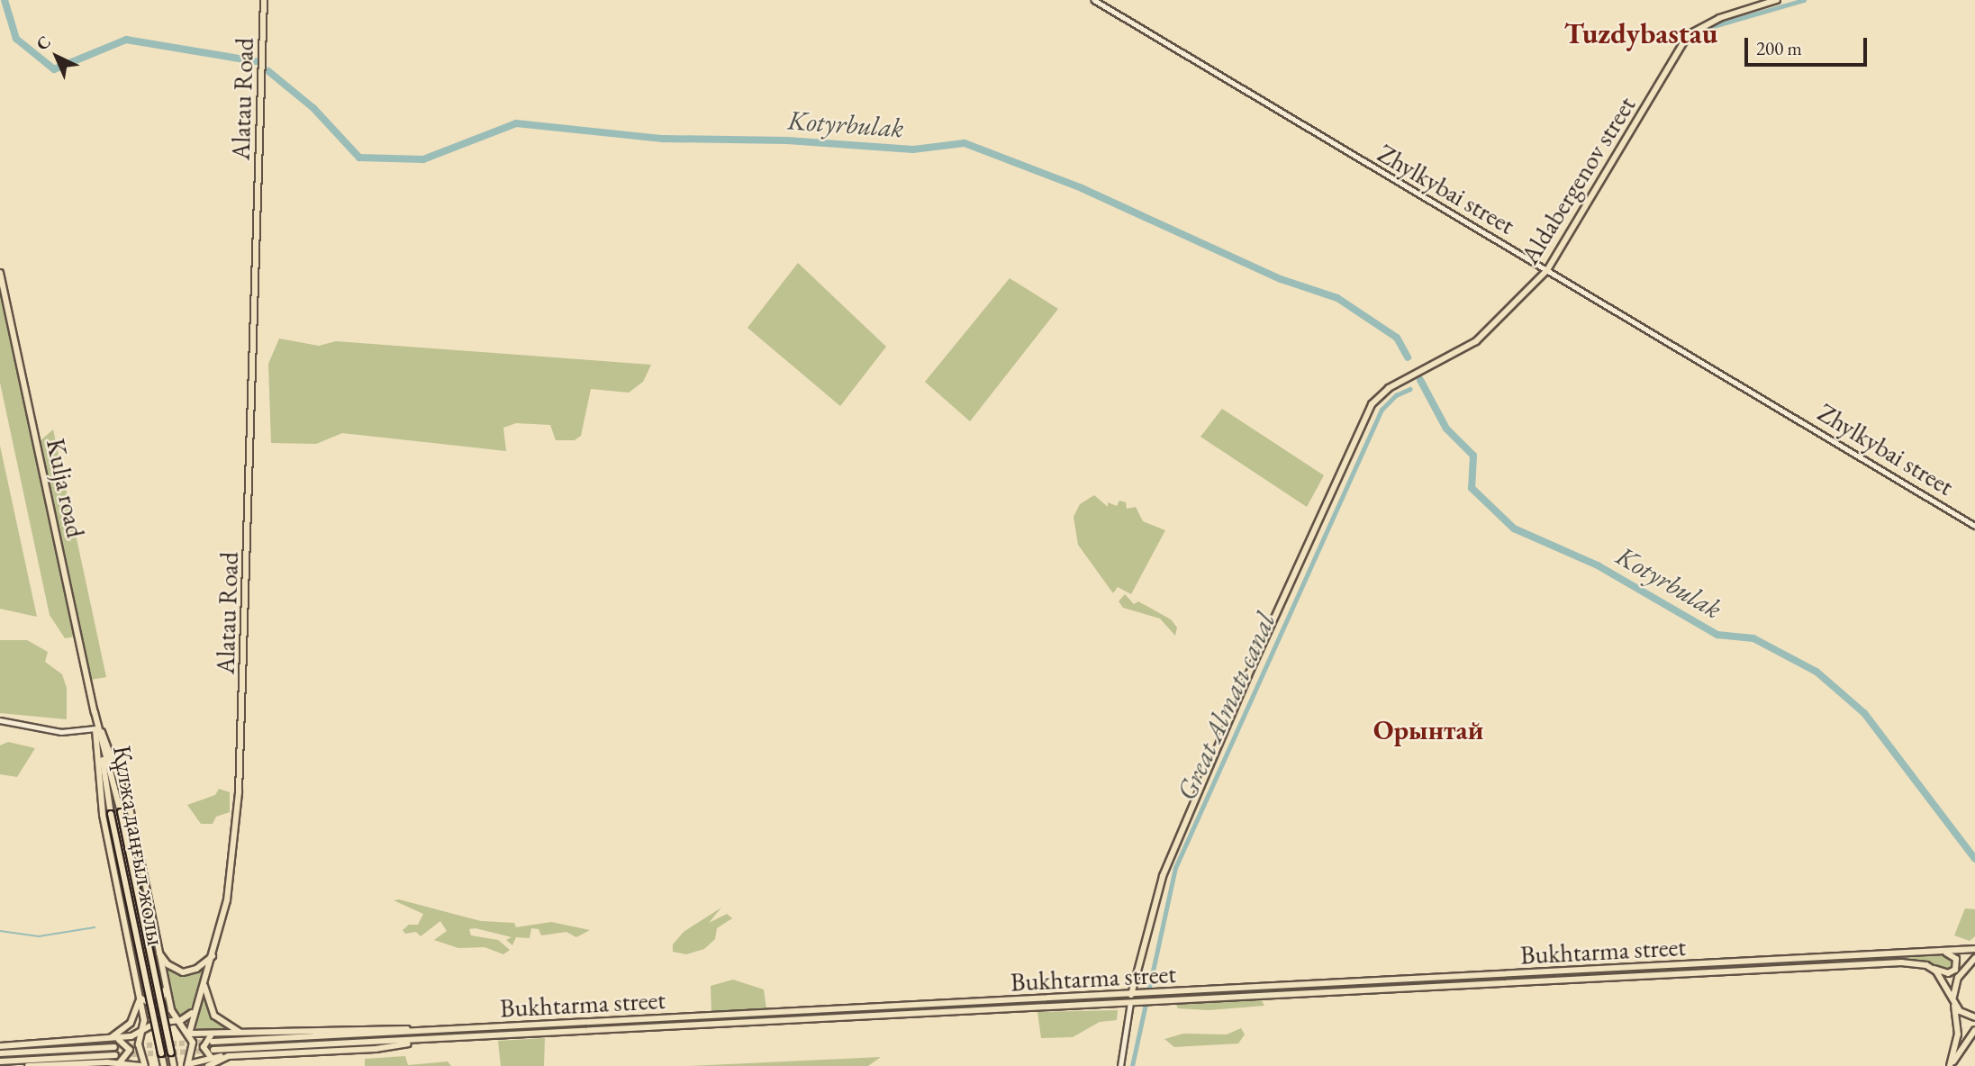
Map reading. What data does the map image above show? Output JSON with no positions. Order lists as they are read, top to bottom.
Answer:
{
  "streets": {
    "main road": [
      "Alatau Road",
      "Aldabergenov street",
      "Kulja road",
      "Құлжа даңғыл жолы",
      "Bukhtarma street"
    ],
    "street": ["Zhylkybai street"]
  },
  "crossings": [
    ["Aldabergenov street", "Zhylkybai street"],
    ["Aldabergenov street", "Bukhtarma street"]
  ],
  "districts": ["Tuzdybastau", "Орынтай"],
  "water": ["Kotyrbulak", "Great Almatı canal"],
  "scale_bar": "200 m",
  "north": "top left"
}
